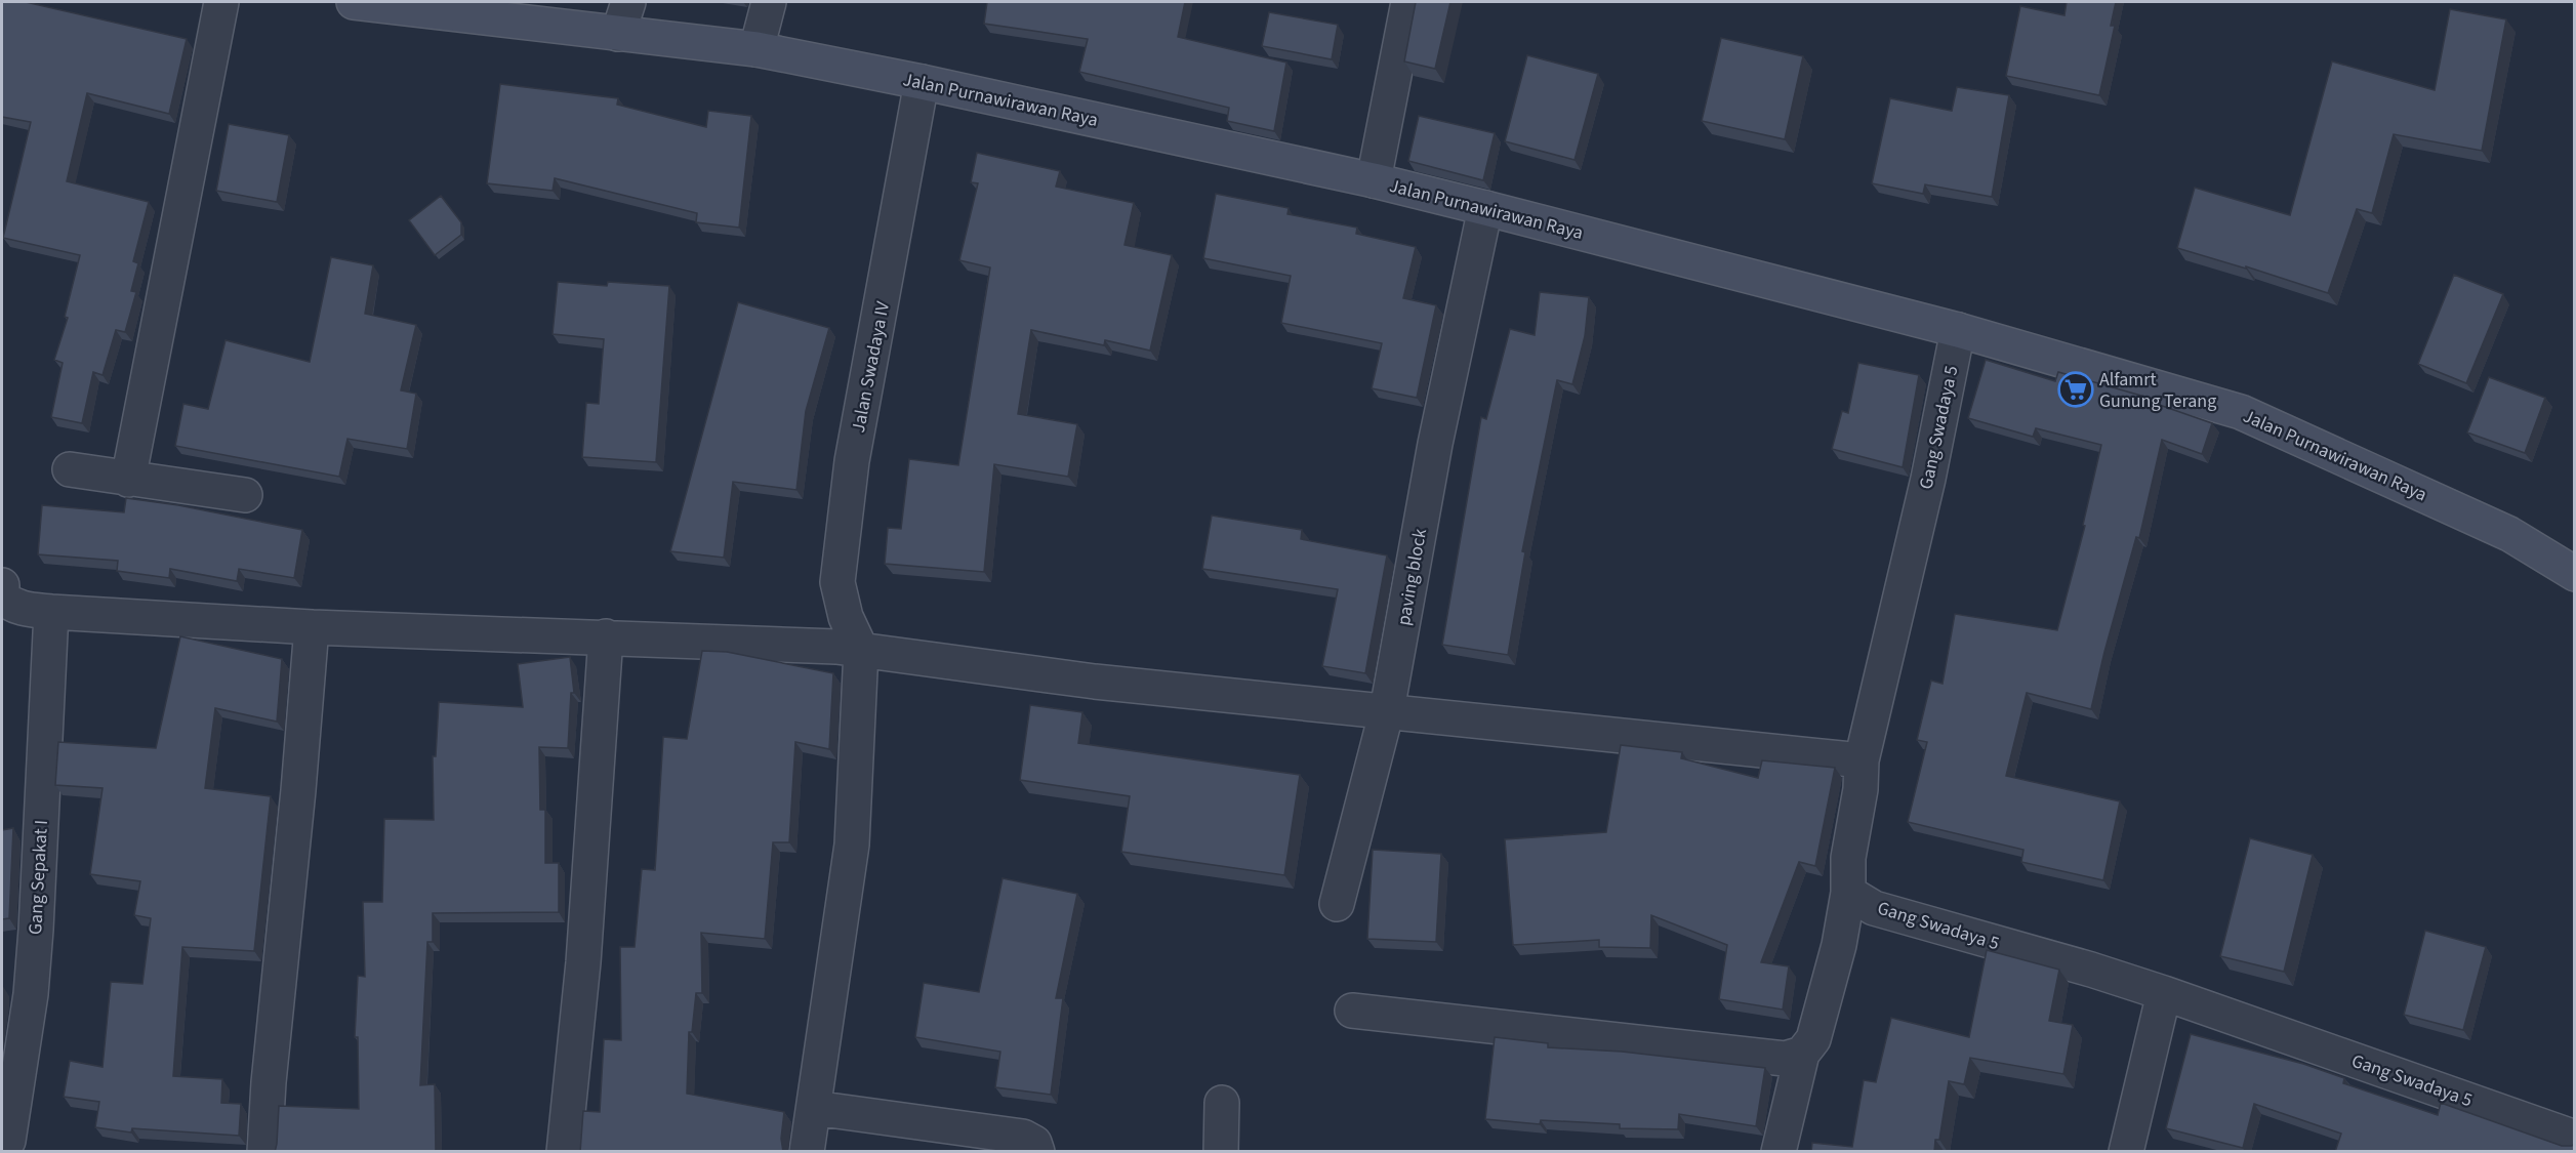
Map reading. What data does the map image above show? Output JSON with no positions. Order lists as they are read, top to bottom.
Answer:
{
  "streets": {
    "street": [
      "Jalan Purnawirawan Raya",
      "Jalan Swadaya IV",
      "Gang Swadaya 5",
      "paving block",
      "Gang Sepakat I"
    ]
  },
  "crossings": [
    ["Jalan Purnawirawan Raya", "Jalan Swadaya IV"],
    ["Jalan Purnawirawan Raya", "Gang Swadaya 5"],
    ["Jalan Purnawirawan Raya", "paving block"]
  ],
  "places": {
    "supermarket": ["Alfamrt Gunung Terang"]
  }
}
